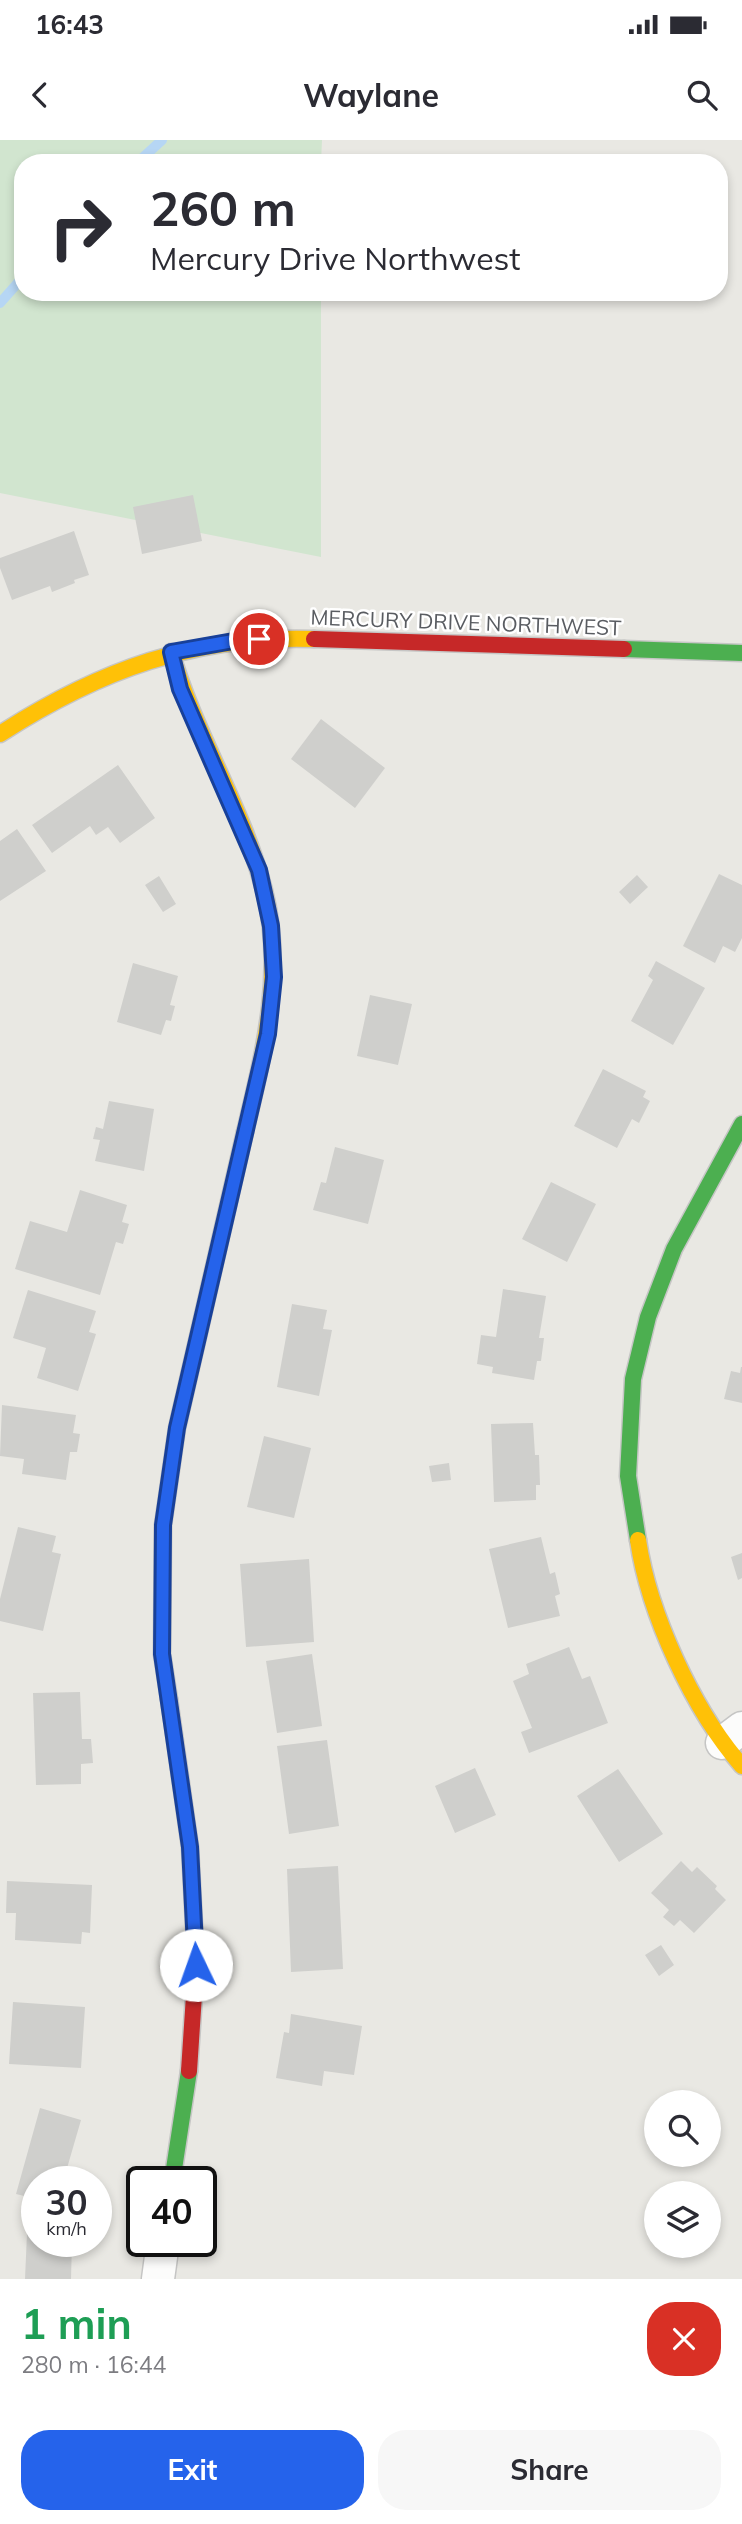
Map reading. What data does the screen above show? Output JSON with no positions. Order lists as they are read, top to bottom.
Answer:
{
  "streets": {
    "street": ["MERCURY DRIVE NORTHWEST"]
  },
  "page": {
    "status": "16:43",
    "header": "Waylane",
    "turn": ["260 m", "Mercury Drive Northwest"],
    "speed": "30 km/h",
    "limit": "40",
    "heading": ["1 min", "280 m · 16:44"],
    "buttons": ["Exit", "Share"]
  }
}
